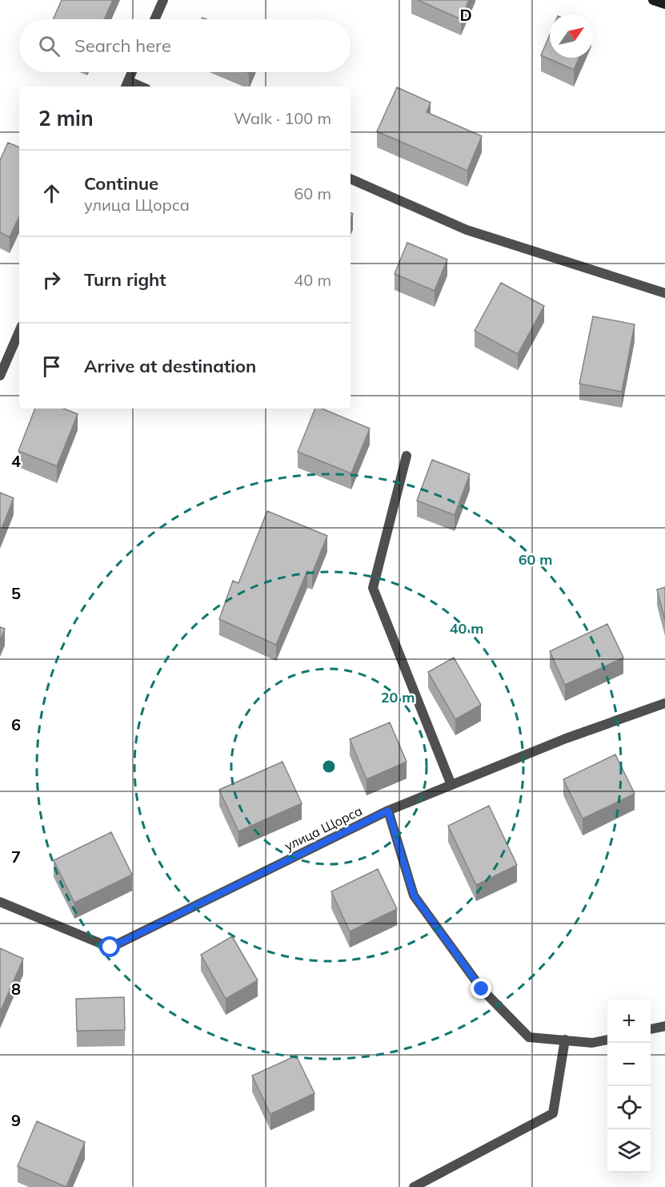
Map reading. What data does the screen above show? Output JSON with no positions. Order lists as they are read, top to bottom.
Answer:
{
  "streets": {
    "street": ["улица Щорса"]
  },
  "north": "top right",
  "page": {
    "search": "Search here",
    "heading": ["2 min", "Walk · 100 m"],
    "list": [
      ["Continue", "улица Щорса", "60 m"],
      ["Turn right", "40 m"],
      "Arrive at destination"
    ],
    "map_buttons": ["+", "−"]
  },
  "grid": {
    "columns": ["D"],
    "rows": [
      "4",
      "5",
      "6",
      "7",
      "8",
      "9"
    ]
  },
  "rings": ["60 m", "40 m", "20 m"]
}
